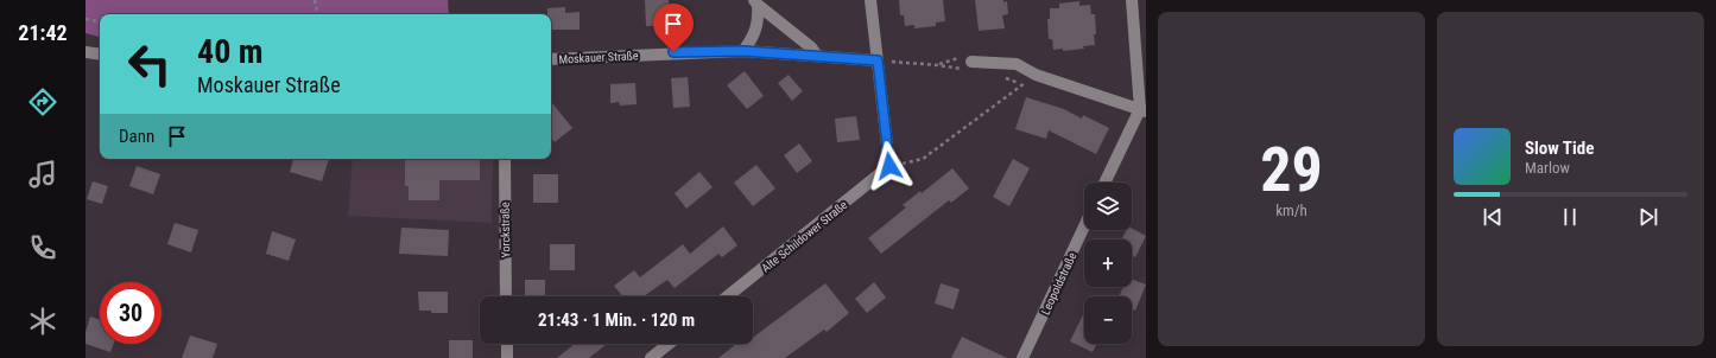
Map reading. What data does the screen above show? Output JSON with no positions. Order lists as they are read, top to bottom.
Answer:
{
  "streets": {
    "street": [
      "Moskauer Straße",
      "Yorckstraße",
      "Alte Schildower Straße",
      "Leopoldstraße"
    ]
  },
  "page": {
    "tabs": "21:42",
    "tile": ["29", "km/h"],
    "turn": ["40 m", "Moskauer Straße"],
    "then": "Dann",
    "song": ["Slow Tide", "Marlow"],
    "map_buttons": ["+", "−"],
    "limit": "30",
    "trip": "21:43 · 1 Min. · 120 m"
  }
}
